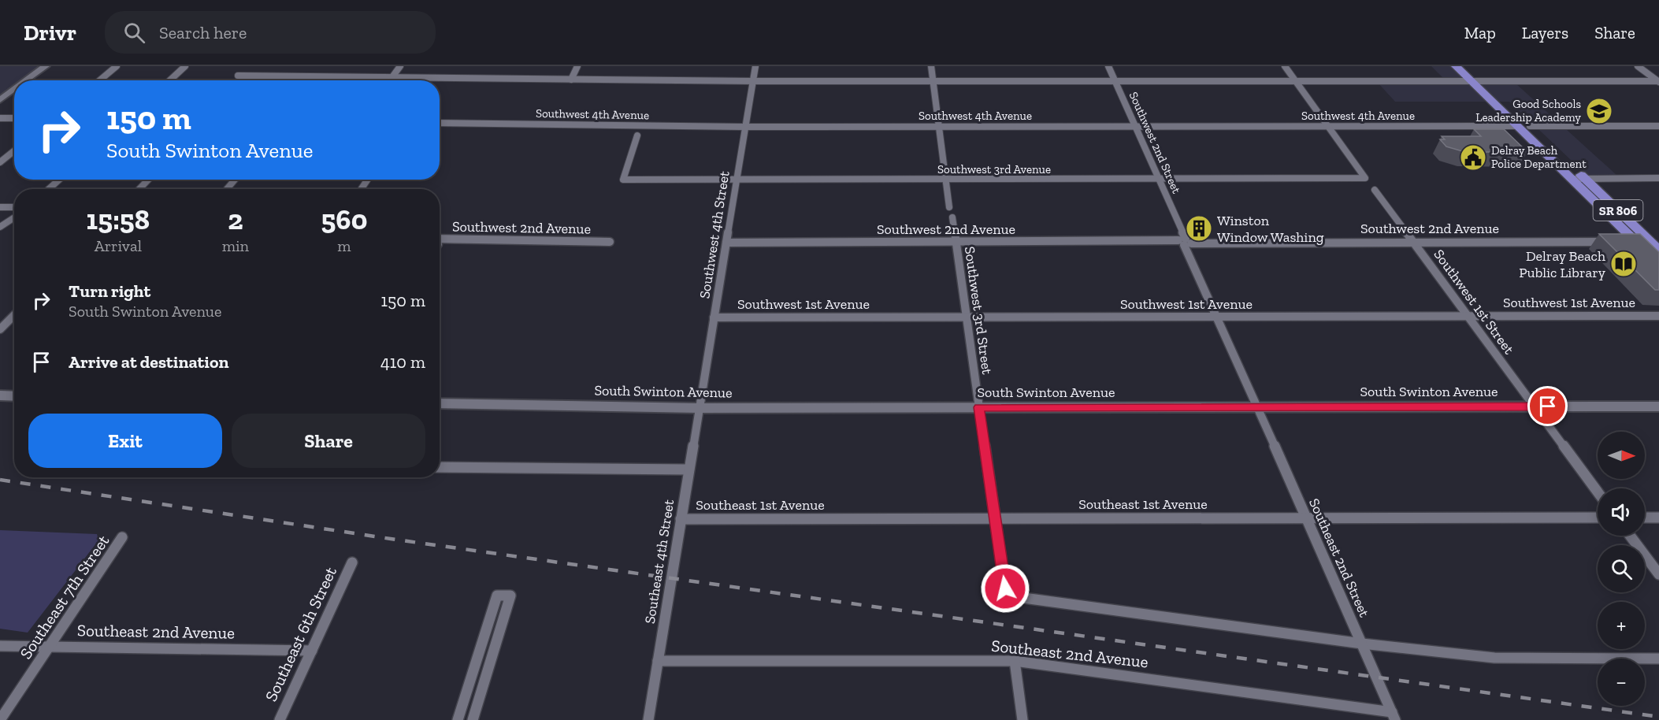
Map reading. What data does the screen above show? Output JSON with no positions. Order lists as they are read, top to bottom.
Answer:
{
  "streets": {
    "main road": ["SR 806"],
    "street": [
      "Southwest 4th Avenue",
      "Southwest 2nd Street",
      "Southwest 3rd Avenue",
      "Southwest 2nd Avenue",
      "Southwest 4th Street",
      "Southwest 1st Street",
      "Southwest 1st Avenue",
      "Southwest 3rd Street",
      "South Swinton Avenue",
      "Southeast 1st Avenue",
      "Southeast 2nd Street",
      "Southeast 4th Street",
      "Southeast 7th Street",
      "Southeast 2nd Avenue",
      "Southeast 6th Street"
    ]
  },
  "crossings": [
    ["Southwest 4th Avenue", "Southwest 2nd Street"],
    ["Southwest 4th Avenue", "Southwest 3rd Avenue"],
    ["Southwest 4th Avenue", "SR 806"],
    ["Southwest 4th Avenue", "Southwest 4th Street"],
    ["Southwest 2nd Street", "Southwest 3rd Avenue"],
    ["Southwest 2nd Street", "Southwest 2nd Avenue"],
    ["Southwest 2nd Street", "Southwest 1st Avenue"],
    ["Southwest 2nd Street", "South Swinton Avenue"],
    ["Southwest 2nd Street", "Southeast 2nd Street"],
    ["Southwest 3rd Avenue", "Southwest 4th Street"],
    ["Southwest 2nd Avenue", "Southwest 4th Street"],
    ["Southwest 2nd Avenue", "Southwest 1st Street"],
    ["Southwest 2nd Avenue", "Southwest 3rd Street"],
    ["Southwest 4th Street", "Southwest 1st Avenue"],
    ["Southwest 4th Street", "South Swinton Avenue"],
    ["Southwest 4th Street", "Southeast 4th Street"],
    ["Southwest 1st Street", "Southwest 1st Avenue"],
    ["Southwest 1st Street", "South Swinton Avenue"],
    ["Southwest 1st Avenue", "Southwest 3rd Street"],
    ["Southwest 3rd Street", "South Swinton Avenue"],
    ["Southwest 3rd Street", "Southeast 1st Avenue"],
    ["Southwest 3rd Street", "Southeast 2nd Street"],
    ["South Swinton Avenue", "Southeast 2nd Street"],
    ["South Swinton Avenue", "Southeast 4th Street"],
    ["Southeast 1st Avenue", "Southeast 2nd Street"],
    ["Southeast 1st Avenue", "Southeast 4th Street"],
    ["Southeast 2nd Street", "Southeast 2nd Avenue"],
    ["Southeast 4th Street", "Southeast 2nd Avenue"],
    ["Southeast 7th Street", "Southeast 2nd Avenue"],
    ["Southeast 2nd Avenue", "Southeast 6th Street"]
  ],
  "places": {
    "school or university": ["Good Schools Leadership Academy"],
    "public building": ["Delray Beach Police Department"],
    "building": ["Winston Window Washing"],
    "library": ["Delray Beach Public Library"]
  },
  "north": "right",
  "page": {
    "header": "Drivr",
    "search": "Search here",
    "nav": ["Map", "Layers", "Share"],
    "turn": ["150 m", "South Swinton Avenue"],
    "eta": [
      "15:58",
      "Arrival",
      "2",
      "min",
      "560",
      "m"
    ],
    "list": [
      {
        "name": "Turn right",
        "note": "South Swinton Avenue",
        "value": "150 m"
      },
      {
        "name": "Arrive at destination",
        "value": "410 m"
      }
    ],
    "buttons": ["Exit", "Share"],
    "map_buttons": ["+", "−"]
  }
}
